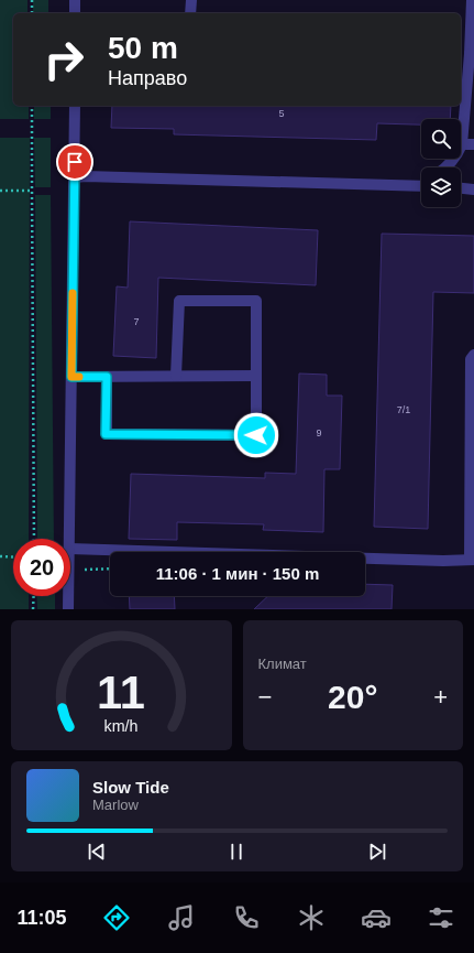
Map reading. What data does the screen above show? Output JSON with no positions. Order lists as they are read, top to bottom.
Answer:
{
  "house_numbers": [
    "5",
    "7",
    "7/1",
    "9"
  ],
  "page": {
    "turn": ["50 m", "Направо"],
    "limit": "20",
    "trip": "11:06 · 1 мин · 150 m",
    "tile": "Климат",
    "heat": ["−", "20°", "+"],
    "song": ["Slow Tide", "Marlow"],
    "tabs": "11:05",
    "gauge": ["11", "km/h"]
  }
}
